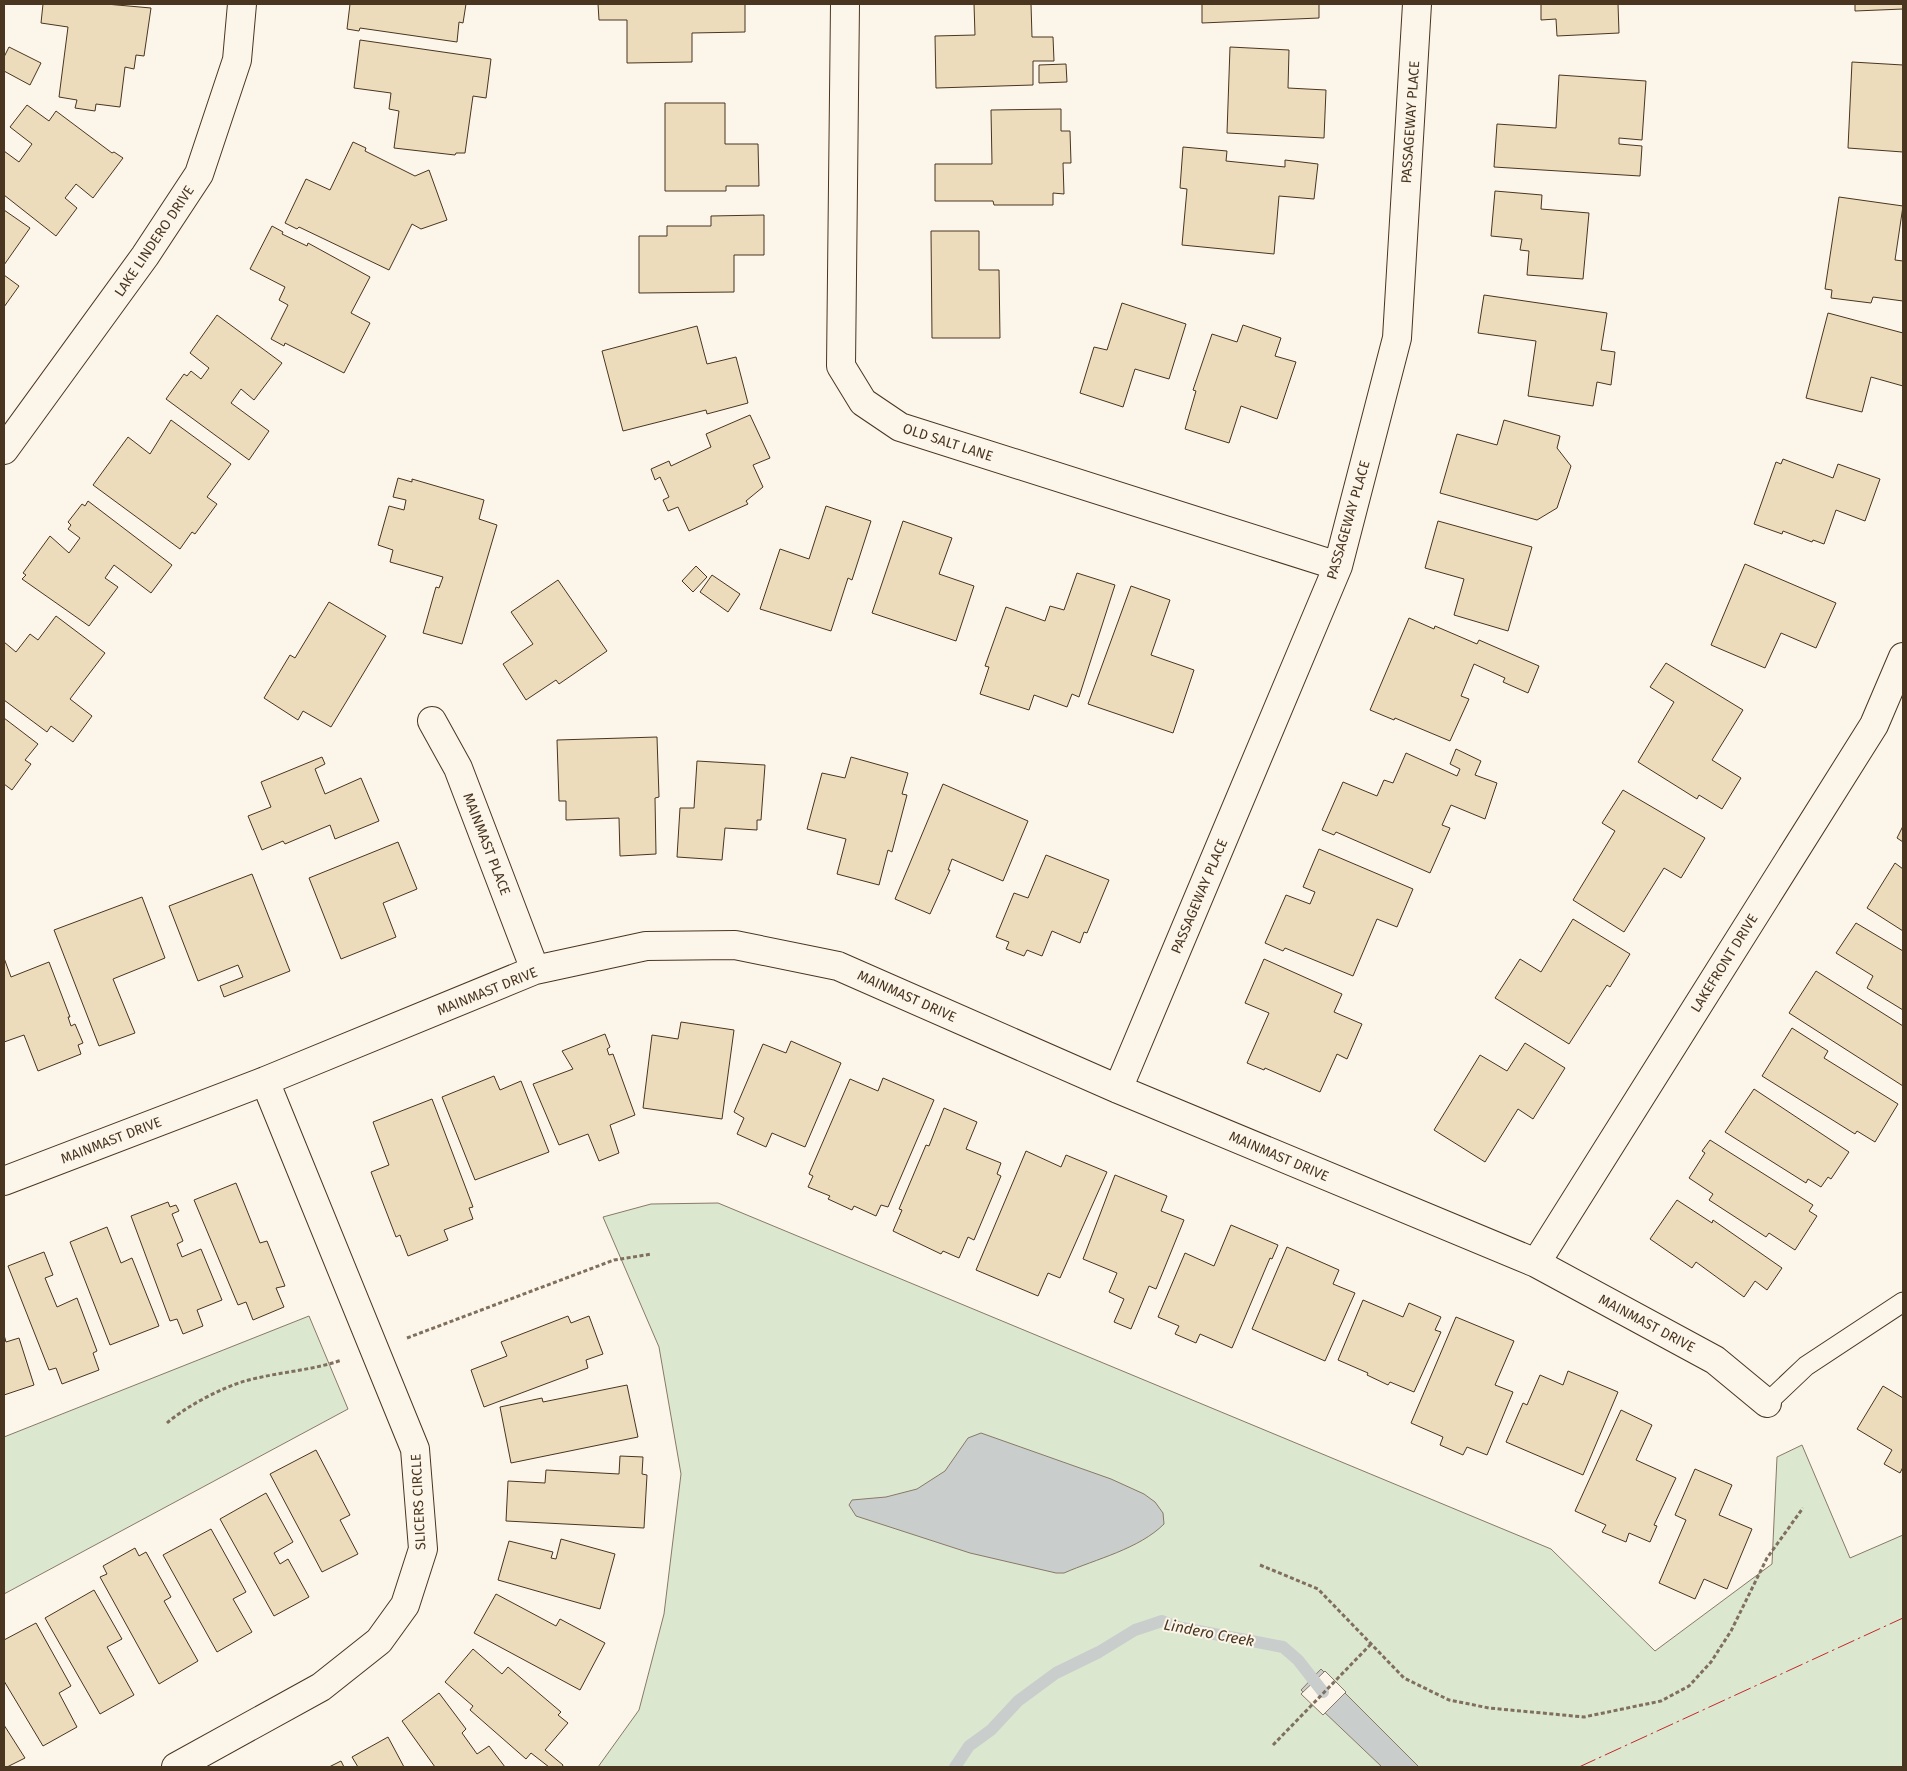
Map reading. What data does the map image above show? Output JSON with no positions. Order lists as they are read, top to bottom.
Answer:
{
  "streets": {
    "street": [
      "PASSAGEWAY PLACE",
      "LAKE LINDERO DRIVE",
      "OLD SALT LANE",
      "MAINMAST PLACE",
      "LAKEFRONT DRIVE",
      "MAINMAST DRIVE",
      "SLICERS CIRCLE"
    ]
  },
  "crossings": [
    ["PASSAGEWAY PLACE", "OLD SALT LANE"],
    ["PASSAGEWAY PLACE", "MAINMAST DRIVE"],
    ["MAINMAST PLACE", "MAINMAST DRIVE"],
    ["LAKEFRONT DRIVE", "MAINMAST DRIVE"],
    ["MAINMAST DRIVE", "SLICERS CIRCLE"]
  ],
  "water": ["Lindero Creek"]
}
